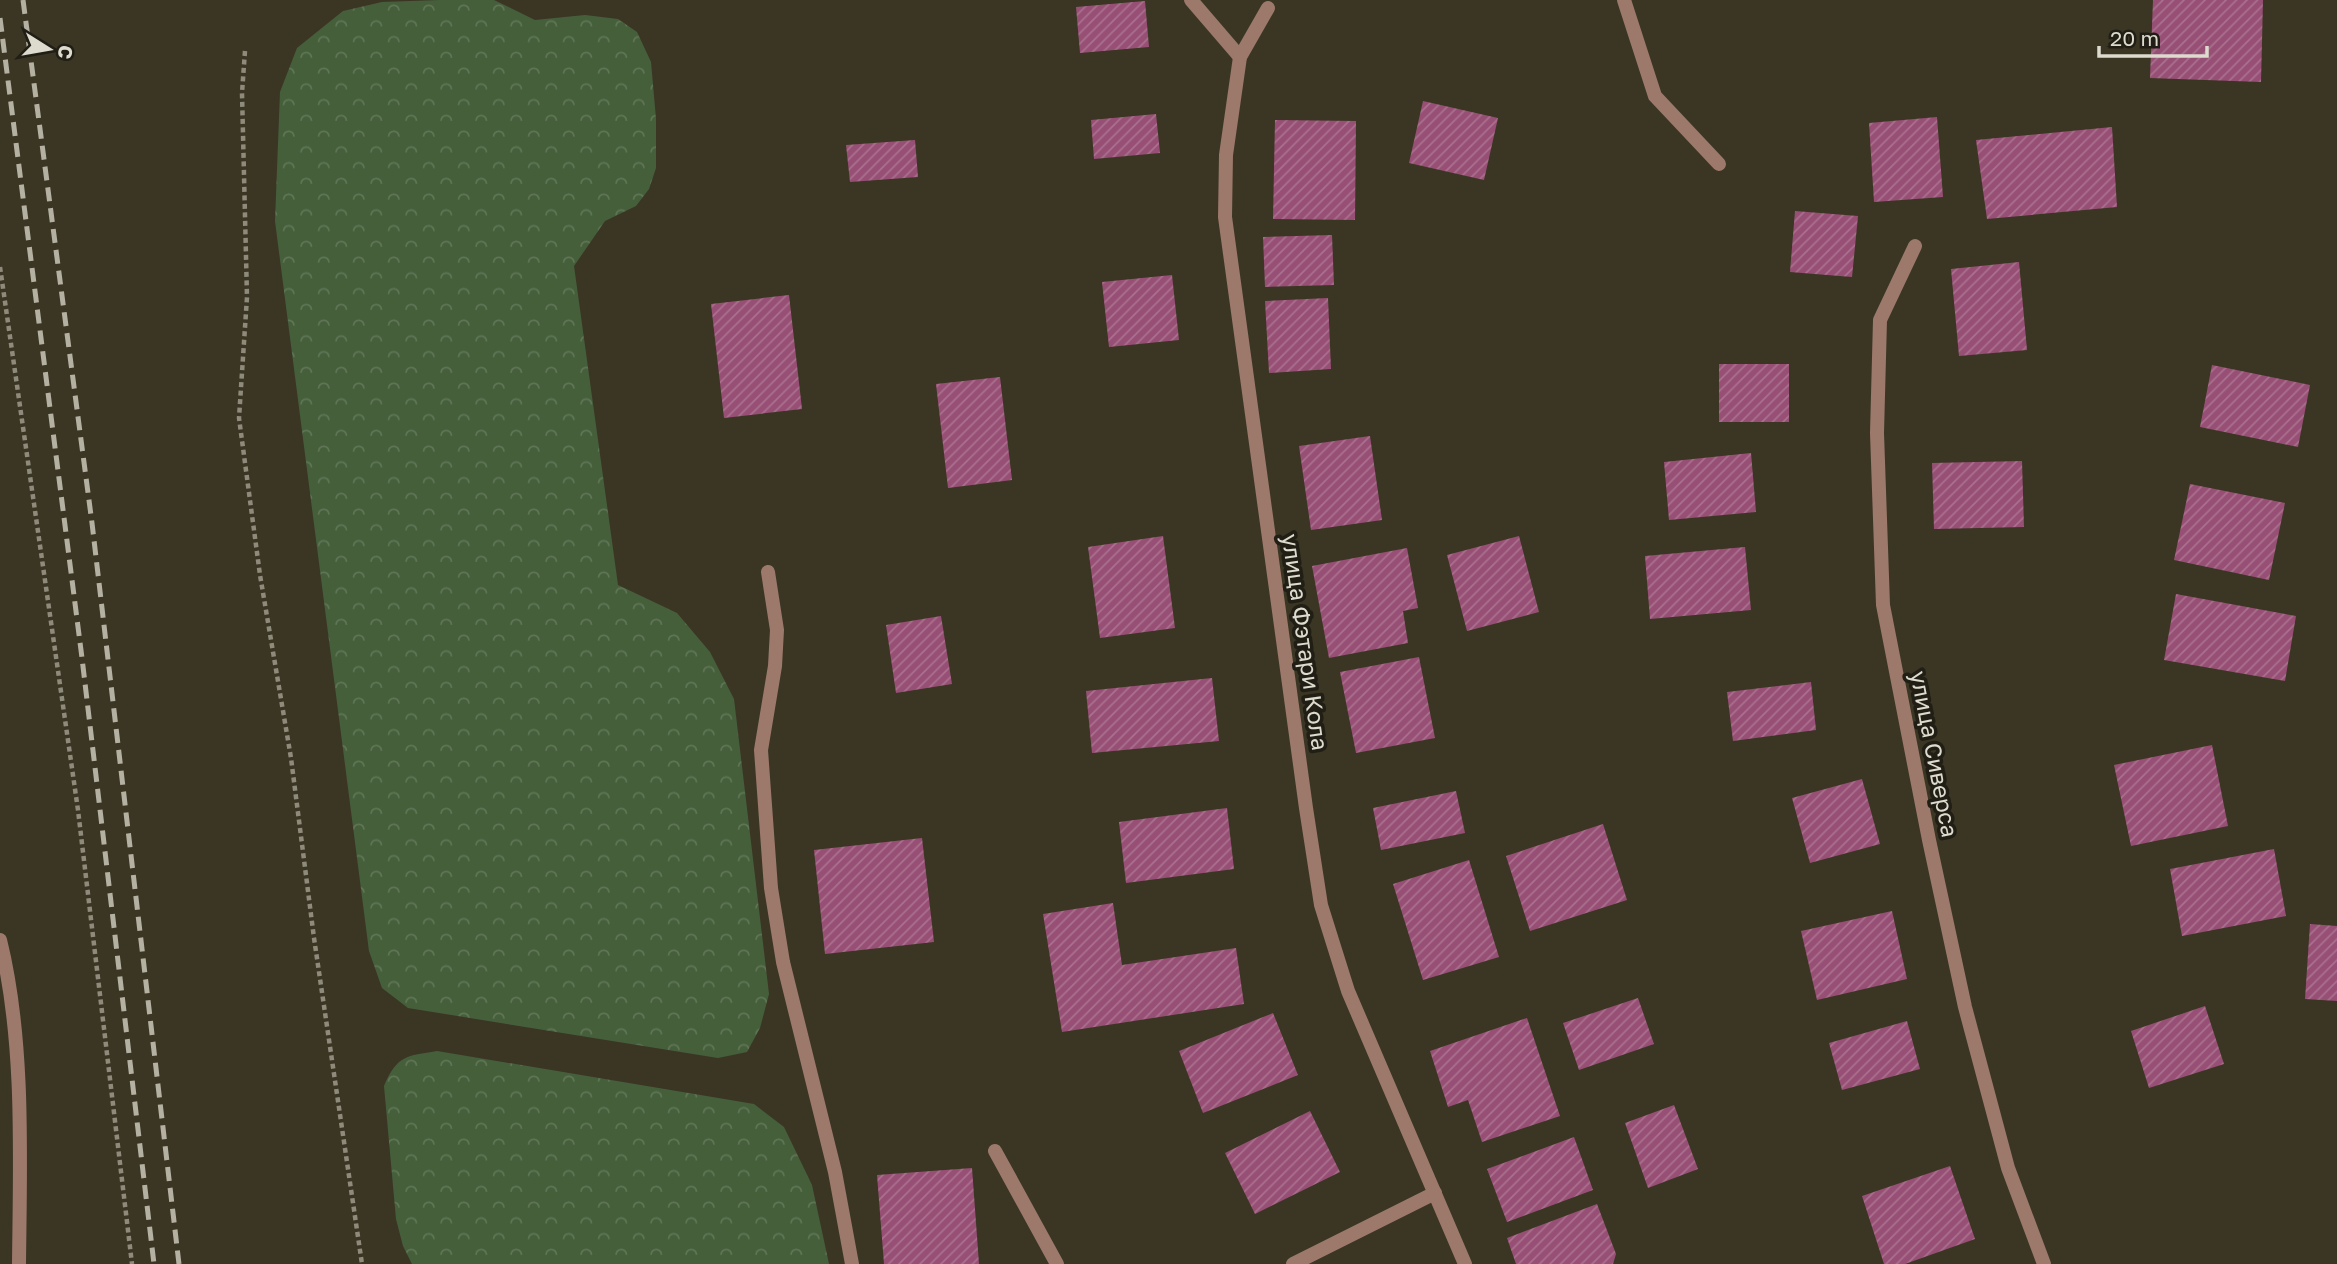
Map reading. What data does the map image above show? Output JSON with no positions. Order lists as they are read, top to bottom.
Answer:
{
  "streets": {
    "street": ["улица Фэтари Кола", "улица Сиверса"]
  },
  "scale_bar": "20 m",
  "north": "right"
}
